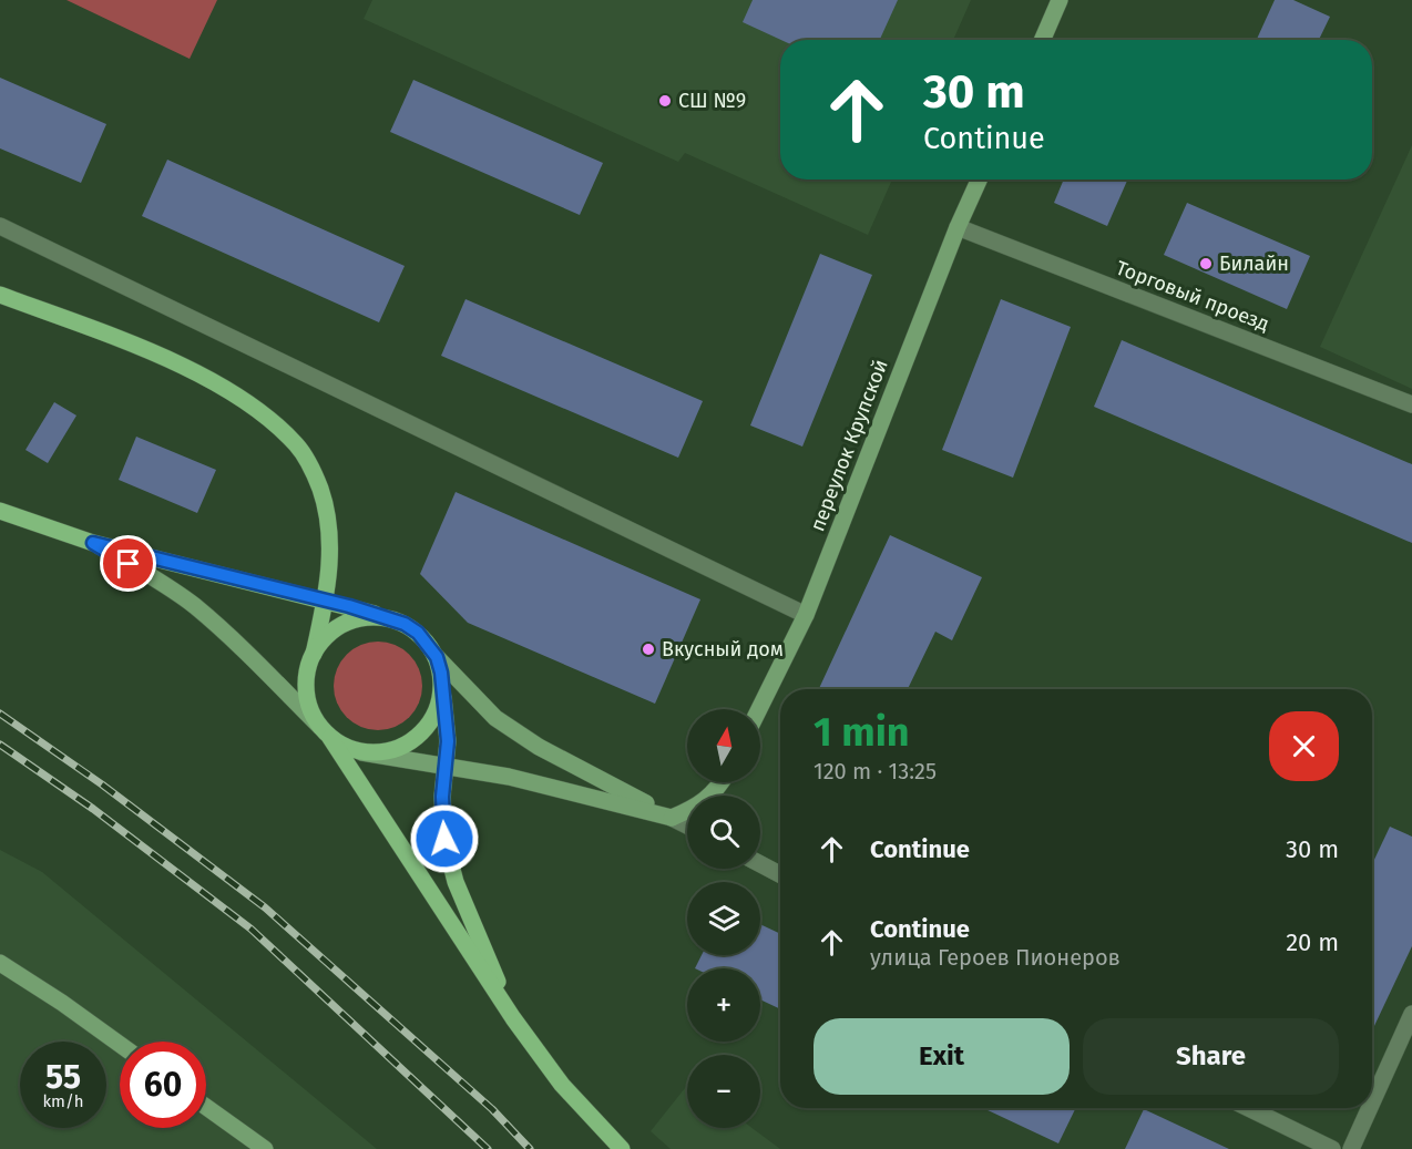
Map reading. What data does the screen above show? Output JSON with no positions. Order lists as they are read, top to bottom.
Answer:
{
  "streets": {
    "street": ["Торговый проезд", "переулок Крупской"]
  },
  "crossings": [
    ["Торговый проезд", "переулок Крупской"]
  ],
  "places": ["СШ №9", "Билайн", "Вкусный дом"],
  "north": "top",
  "page": {
    "turn": ["30 m", "Continue"],
    "heading": ["1 min", "120 m · 13:25"],
    "map_buttons": ["+", "−"],
    "list": [
      {
        "name": "Continue",
        "value": "30 m"
      },
      {
        "name": "Continue",
        "note": "улица Героев Пионеров",
        "value": "20 m"
      }
    ],
    "buttons": ["Exit", "Share"],
    "speed": "55 km/h",
    "limit": "60"
  }
}
